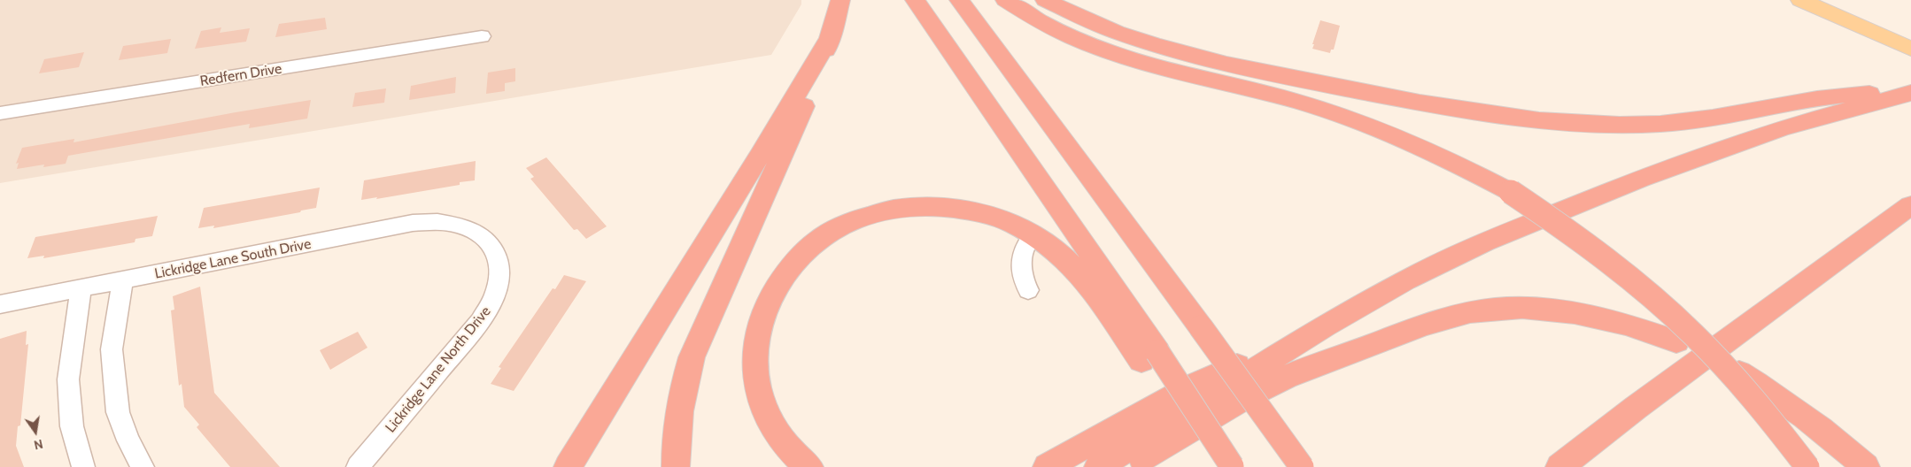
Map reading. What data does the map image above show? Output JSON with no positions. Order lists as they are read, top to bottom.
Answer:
{
  "streets": {
    "street": ["Redfern Drive", "Lickridge Lane South Drive", "Lickridge Lane North Drive"]
  },
  "crossings": [
    ["Lickridge Lane South Drive", "Lickridge Lane North Drive"]
  ],
  "north": "bottom"
}
